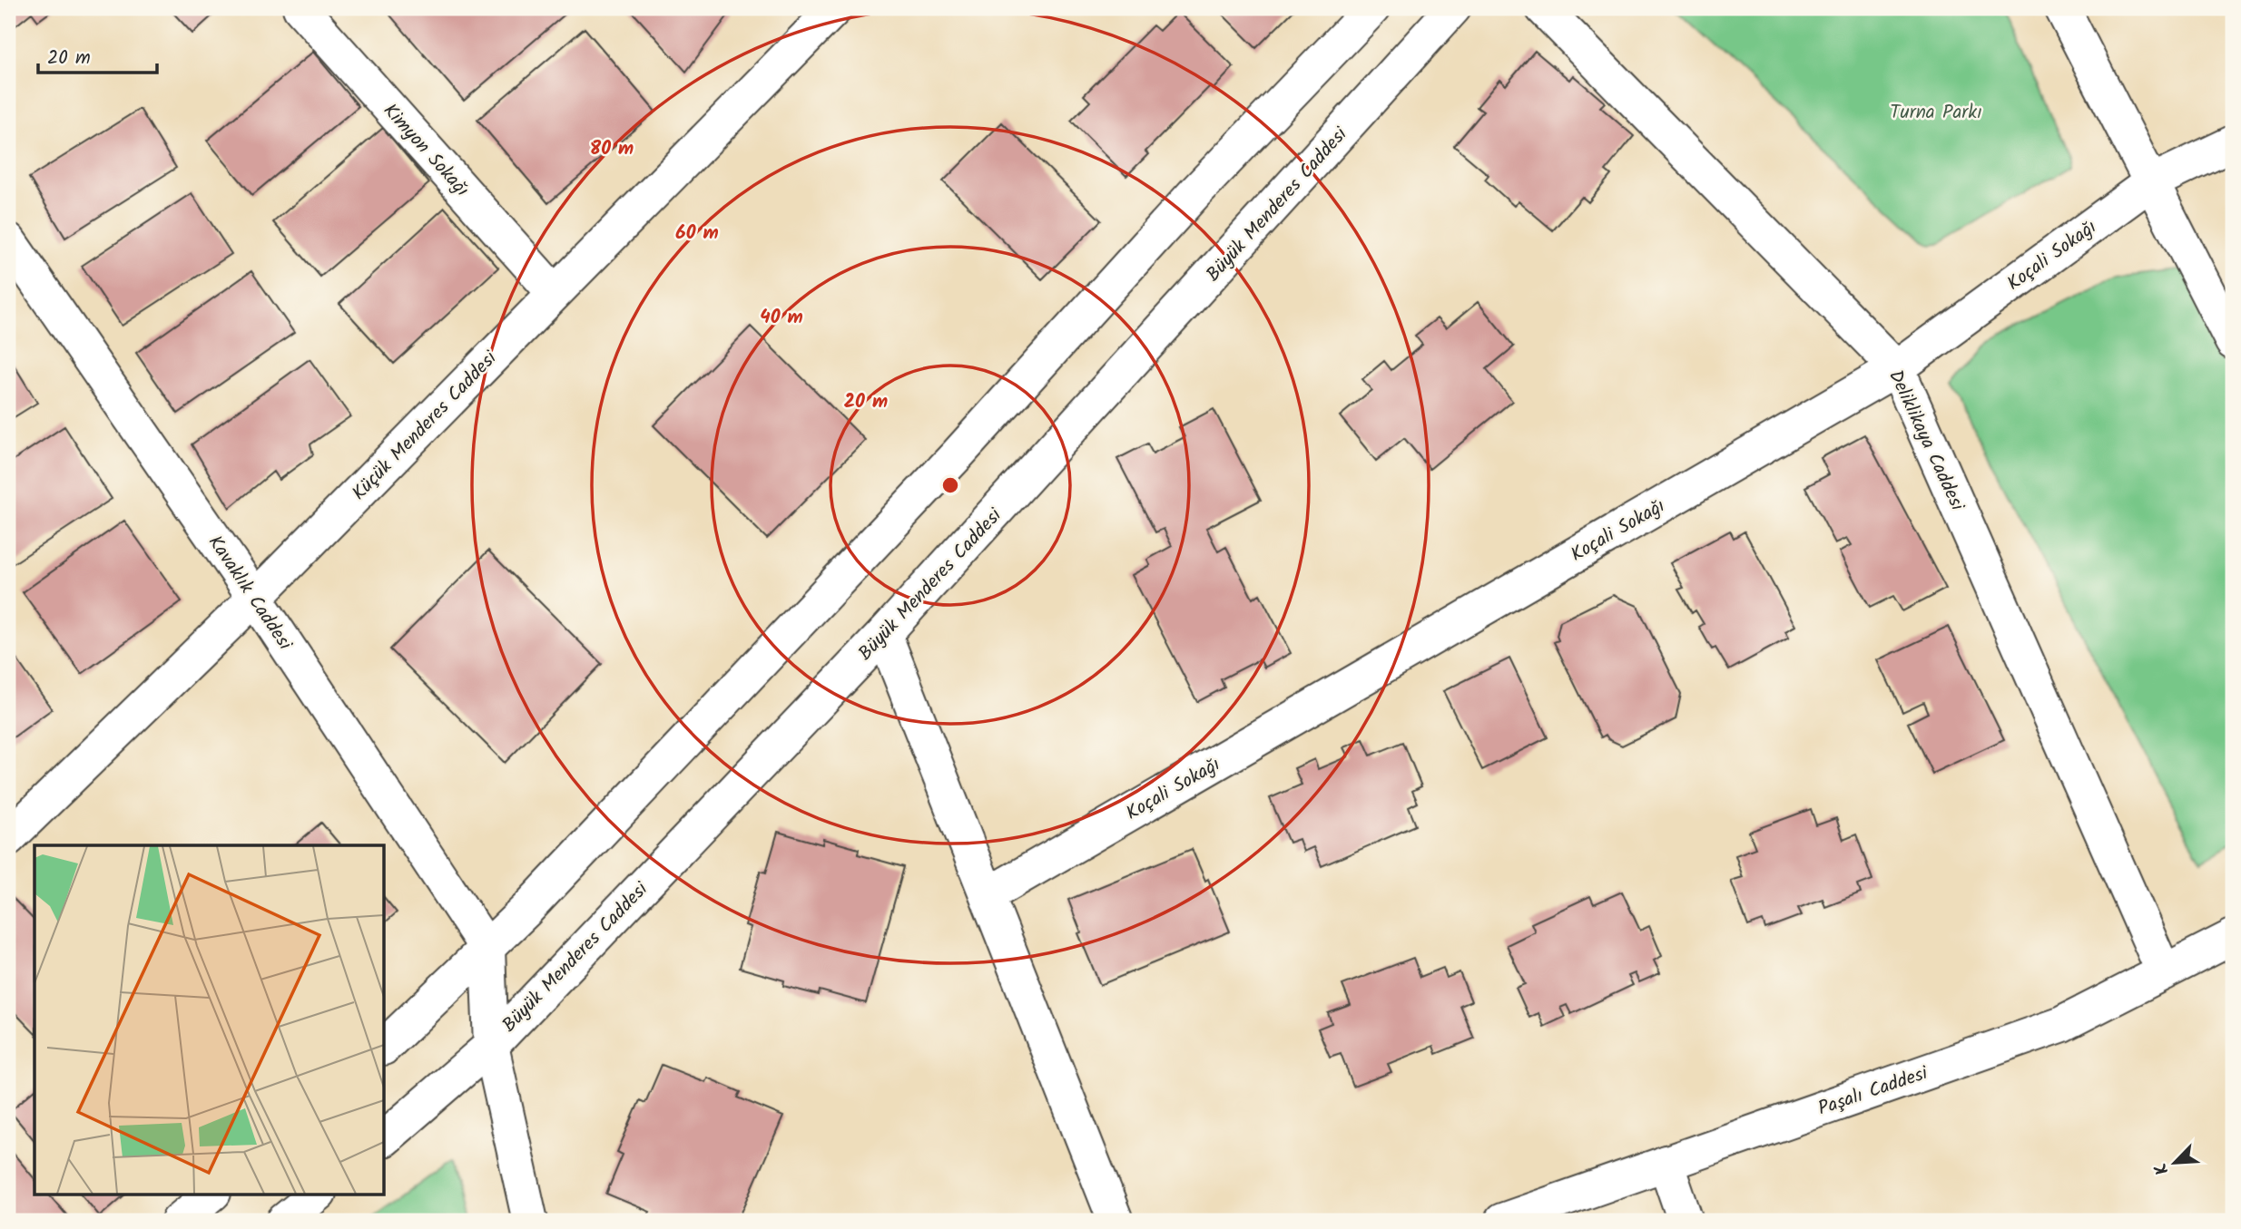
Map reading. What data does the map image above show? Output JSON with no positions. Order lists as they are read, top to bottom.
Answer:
{
  "streets": {
    "street": [
      "Kimyon Sokağı",
      "Büyük Menderes Caddesi",
      "Koçali Sokağı",
      "Küçük Menderes Caddesi",
      "Deliklikaya Caddesi",
      "Kavaklık Caddesi",
      "Paşalı Caddesi"
    ]
  },
  "crossings": [
    ["Kimyon Sokağı", "Küçük Menderes Caddesi"],
    ["Koçali Sokağı", "Deliklikaya Caddesi"],
    ["Küçük Menderes Caddesi", "Kavaklık Caddesi"],
    ["Deliklikaya Caddesi", "Paşalı Caddesi"]
  ],
  "parks": ["Turna Parkı"],
  "scale_bar": "20 m",
  "north": "bottom left",
  "rings": [
    "80 m",
    "60 m",
    "40 m",
    "20 m"
  ]
}
